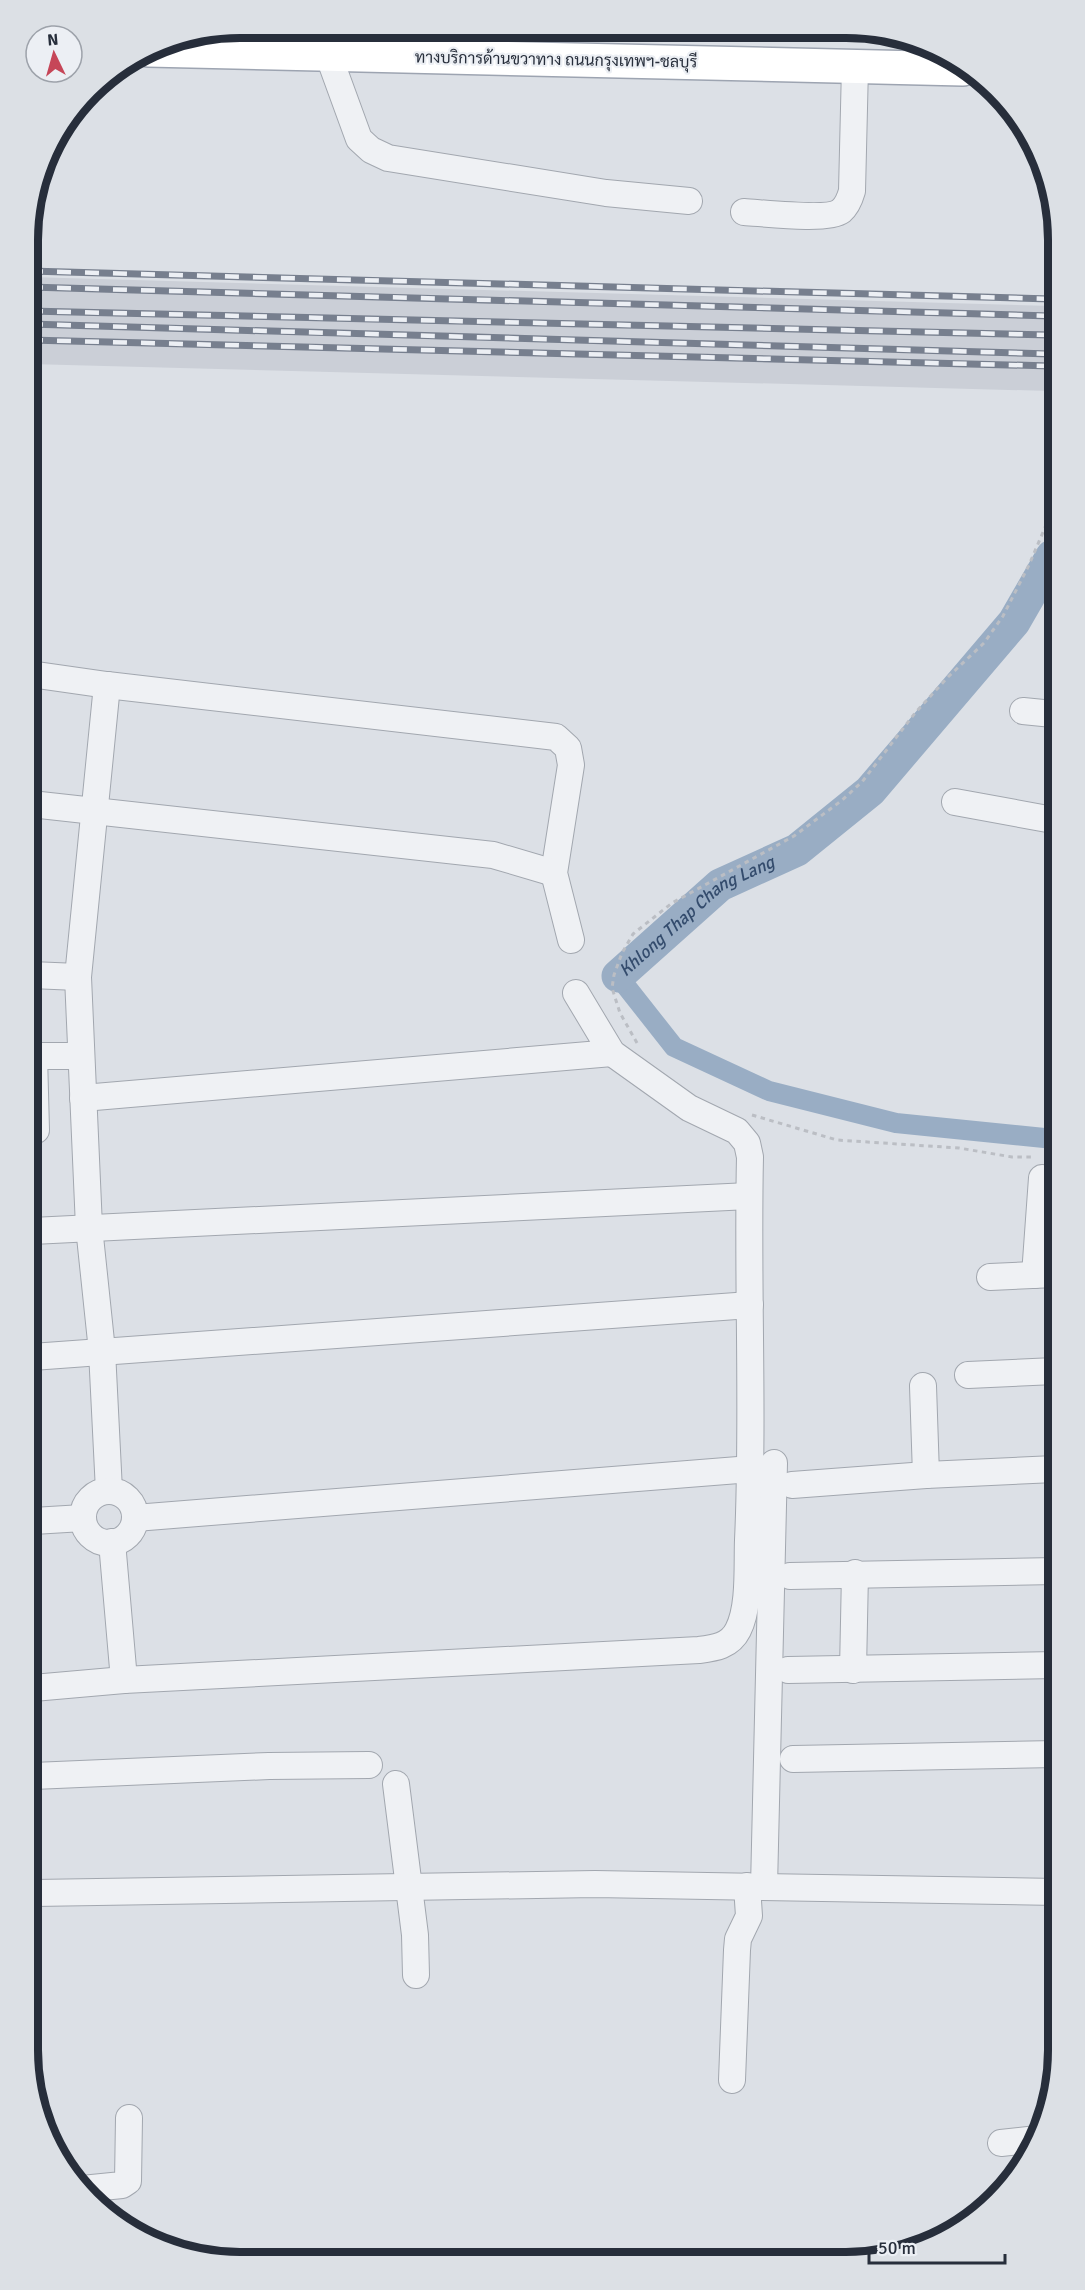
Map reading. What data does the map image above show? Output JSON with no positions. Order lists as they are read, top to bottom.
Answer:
{
  "streets": {
    "main road": ["ทางบริการด้านขวาทาง ถนนกรุงเทพฯ-ชลบุรี"]
  },
  "water": ["Khlong Thap Chang Lang"],
  "scale_bar": "50 m",
  "north": "top"
}
